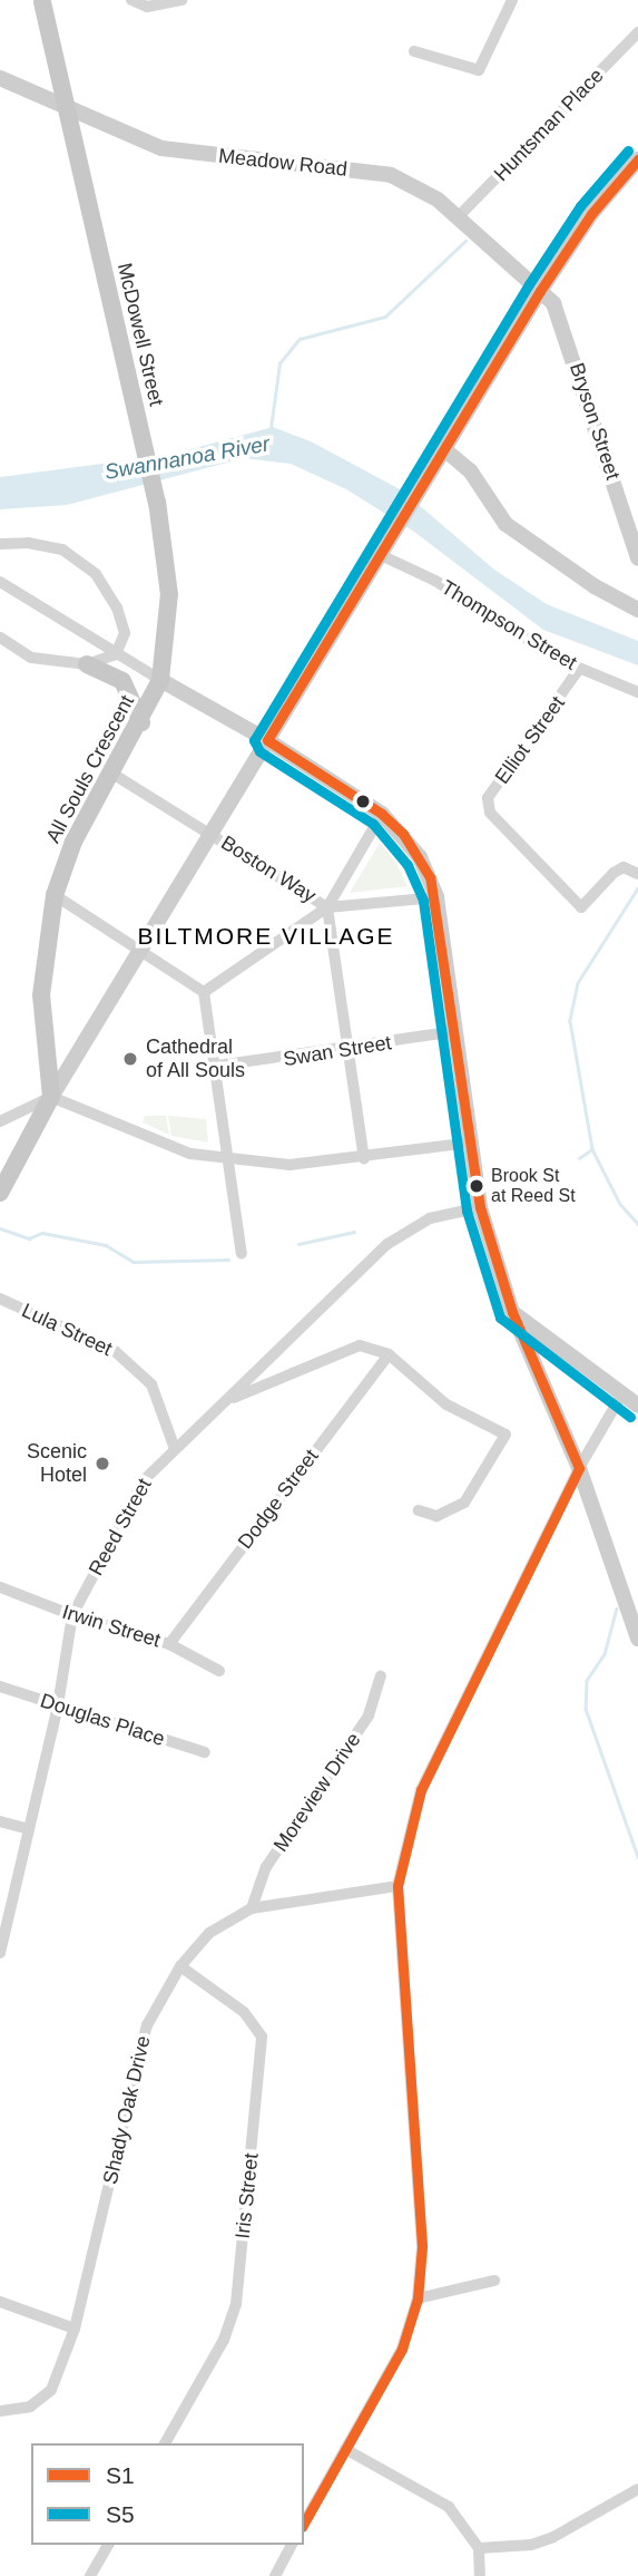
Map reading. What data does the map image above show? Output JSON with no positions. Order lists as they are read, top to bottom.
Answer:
{
  "streets": {
    "main road": [
      "Meadow Road",
      "McDowell Street",
      "Bryson Street",
      "All Souls Crescent"
    ],
    "street": [
      "Huntsman Place",
      "Thompson Street",
      "Elliot Street",
      "Boston Way",
      "Swan Street",
      "Lula Street",
      "Dodge Street",
      "Reed Street",
      "Irwin Street",
      "Douglas Place",
      "Moreview Drive",
      "Shady Oak Drive",
      "Iris Street"
    ]
  },
  "crossings": [
    ["Huntsman Place", "Meadow Road"],
    ["Meadow Road", "Bryson Street"],
    ["McDowell Street", "All Souls Crescent"],
    ["Thompson Street", "Elliot Street"],
    ["All Souls Crescent", "Boston Way"],
    ["Boston Way", "Swan Street"],
    ["Lula Street", "Reed Street"],
    ["Dodge Street", "Irwin Street"],
    ["Reed Street", "Irwin Street"],
    ["Reed Street", "Douglas Place"],
    ["Moreview Drive", "Shady Oak Drive"],
    ["Shady Oak Drive", "Iris Street"]
  ],
  "districts": ["BILTMORE VILLAGE"],
  "water": ["Swannanoa River"],
  "places": ["Cathedral of All Souls", "Brook St at Reed St", "Scenic Hotel"],
  "lines": ["transit line S5", "transit line S1"],
  "legend": ["S1", "S5"]
}
